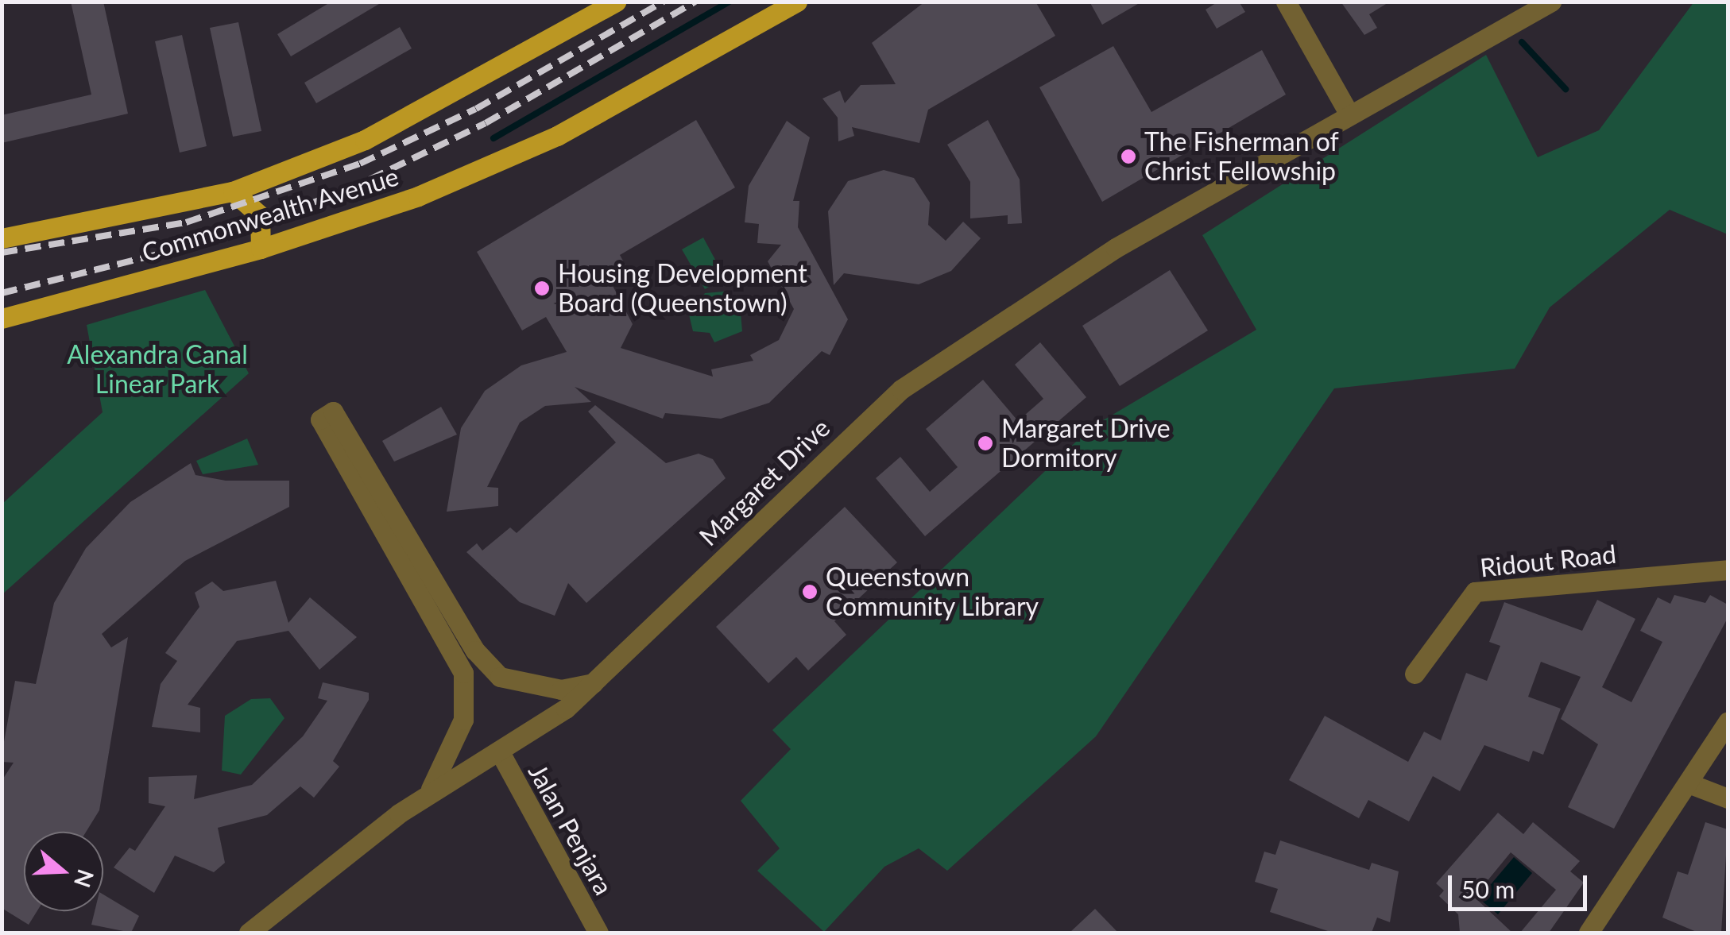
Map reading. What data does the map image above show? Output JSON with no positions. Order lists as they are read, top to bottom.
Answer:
{
  "streets": {
    "main road": ["Commonwealth Avenue"],
    "street": ["Margaret Drive", "Ridout Road", "Jalan Penjara"]
  },
  "crossings": [
    ["Margaret Drive", "Jalan Penjara"]
  ],
  "parks": ["Alexandra Canal Linear Park"],
  "places": [
    "The Fisherman of Christ Fellowship",
    "Housing Development Board (Queenstown)",
    "Margaret Drive Dormitory",
    "Queenstown Community Library"
  ],
  "scale_bar": "50 m",
  "north": "right"
}
